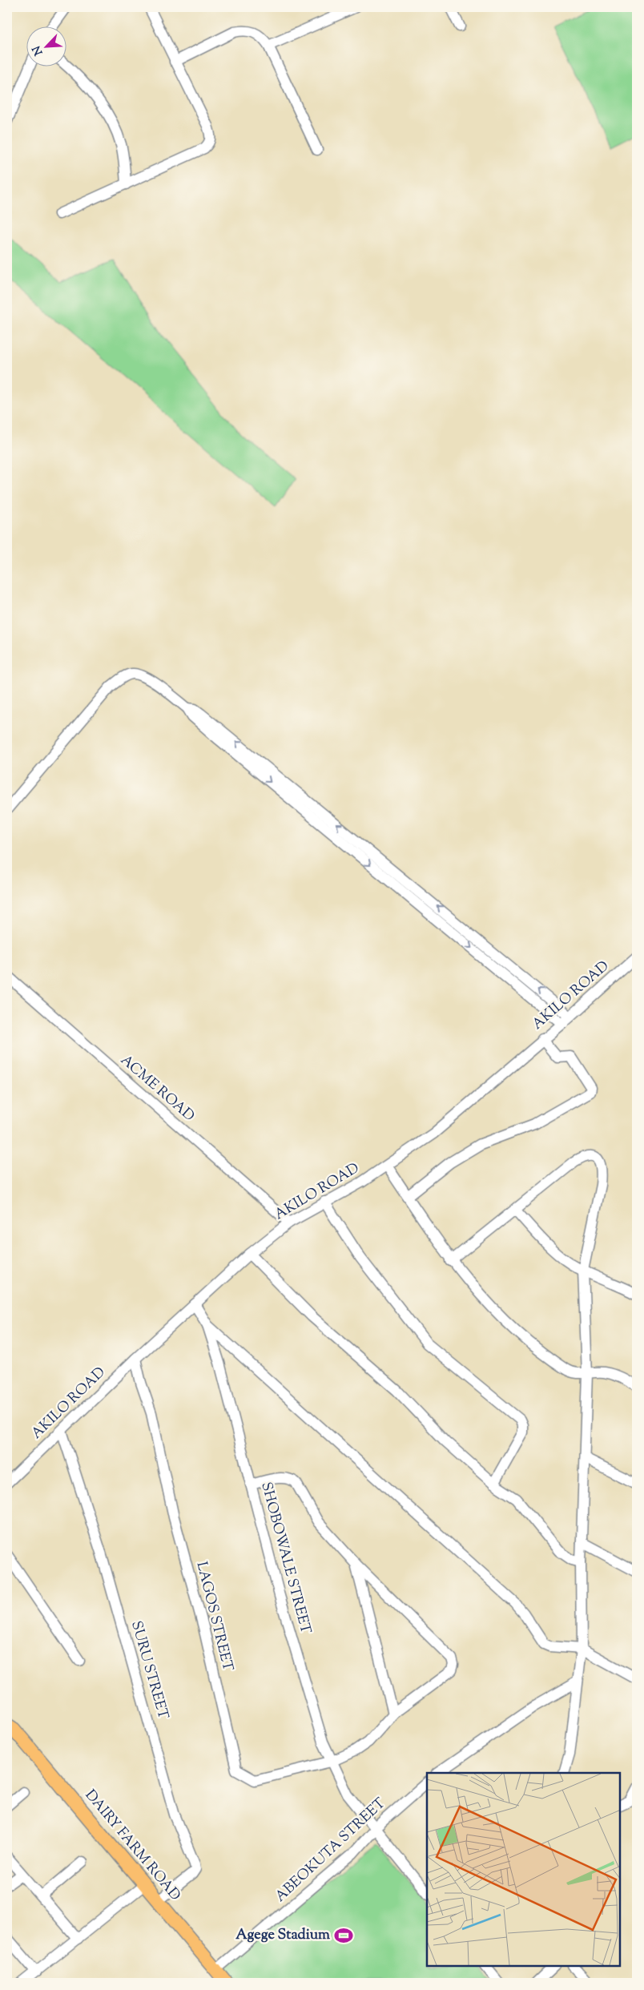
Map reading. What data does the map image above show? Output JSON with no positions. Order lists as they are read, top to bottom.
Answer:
{
  "streets": {
    "main road": ["DAIRY FARM ROAD"],
    "street": [
      "AKILO ROAD",
      "ACME ROAD",
      "SHOBOWALE STREET",
      "LAGOS STREET",
      "SURU STREET",
      "ABEOKUTA STREET"
    ]
  },
  "crossings": [
    ["AKILO ROAD", "ACME ROAD"],
    ["AKILO ROAD", "LAGOS STREET"],
    ["AKILO ROAD", "SURU STREET"],
    ["SHOBOWALE STREET", "LAGOS STREET"],
    ["SHOBOWALE STREET", "ABEOKUTA STREET"],
    ["SURU STREET", "DAIRY FARM ROAD"],
    ["DAIRY FARM ROAD", "ABEOKUTA STREET"]
  ],
  "places": {
    "sports": ["Agege Stadium"]
  },
  "north": "bottom left"
}
